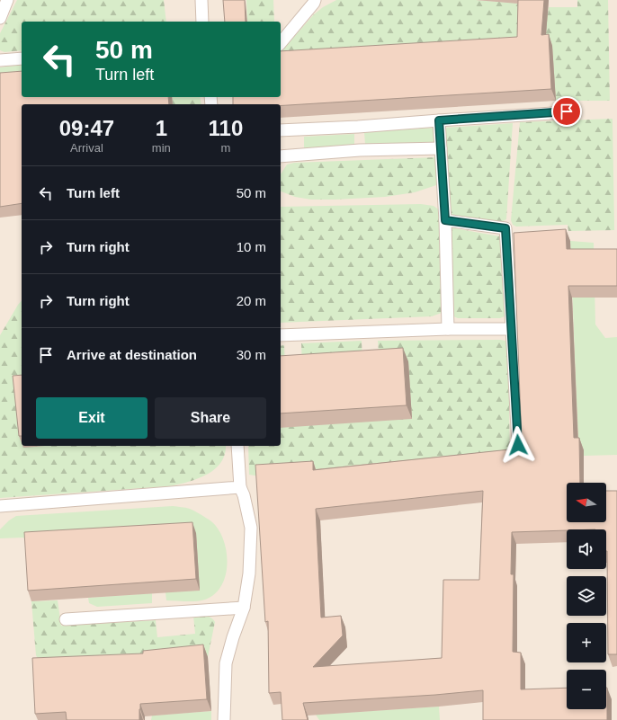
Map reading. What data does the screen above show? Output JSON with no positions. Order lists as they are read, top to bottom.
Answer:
{
  "north": "left",
  "page": {
    "turn": ["50 m", "Turn left"],
    "eta": [
      "09:47",
      "Arrival",
      "1",
      "min",
      "110",
      "m"
    ],
    "list": [
      {
        "name": "Turn left",
        "value": "50 m"
      },
      {
        "name": "Turn right",
        "value": "10 m"
      },
      {
        "name": "Turn right",
        "value": "20 m"
      },
      {
        "name": "Arrive at destination",
        "value": "30 m"
      }
    ],
    "buttons": ["Exit", "Share"],
    "map_buttons": ["+", "−"]
  }
}
